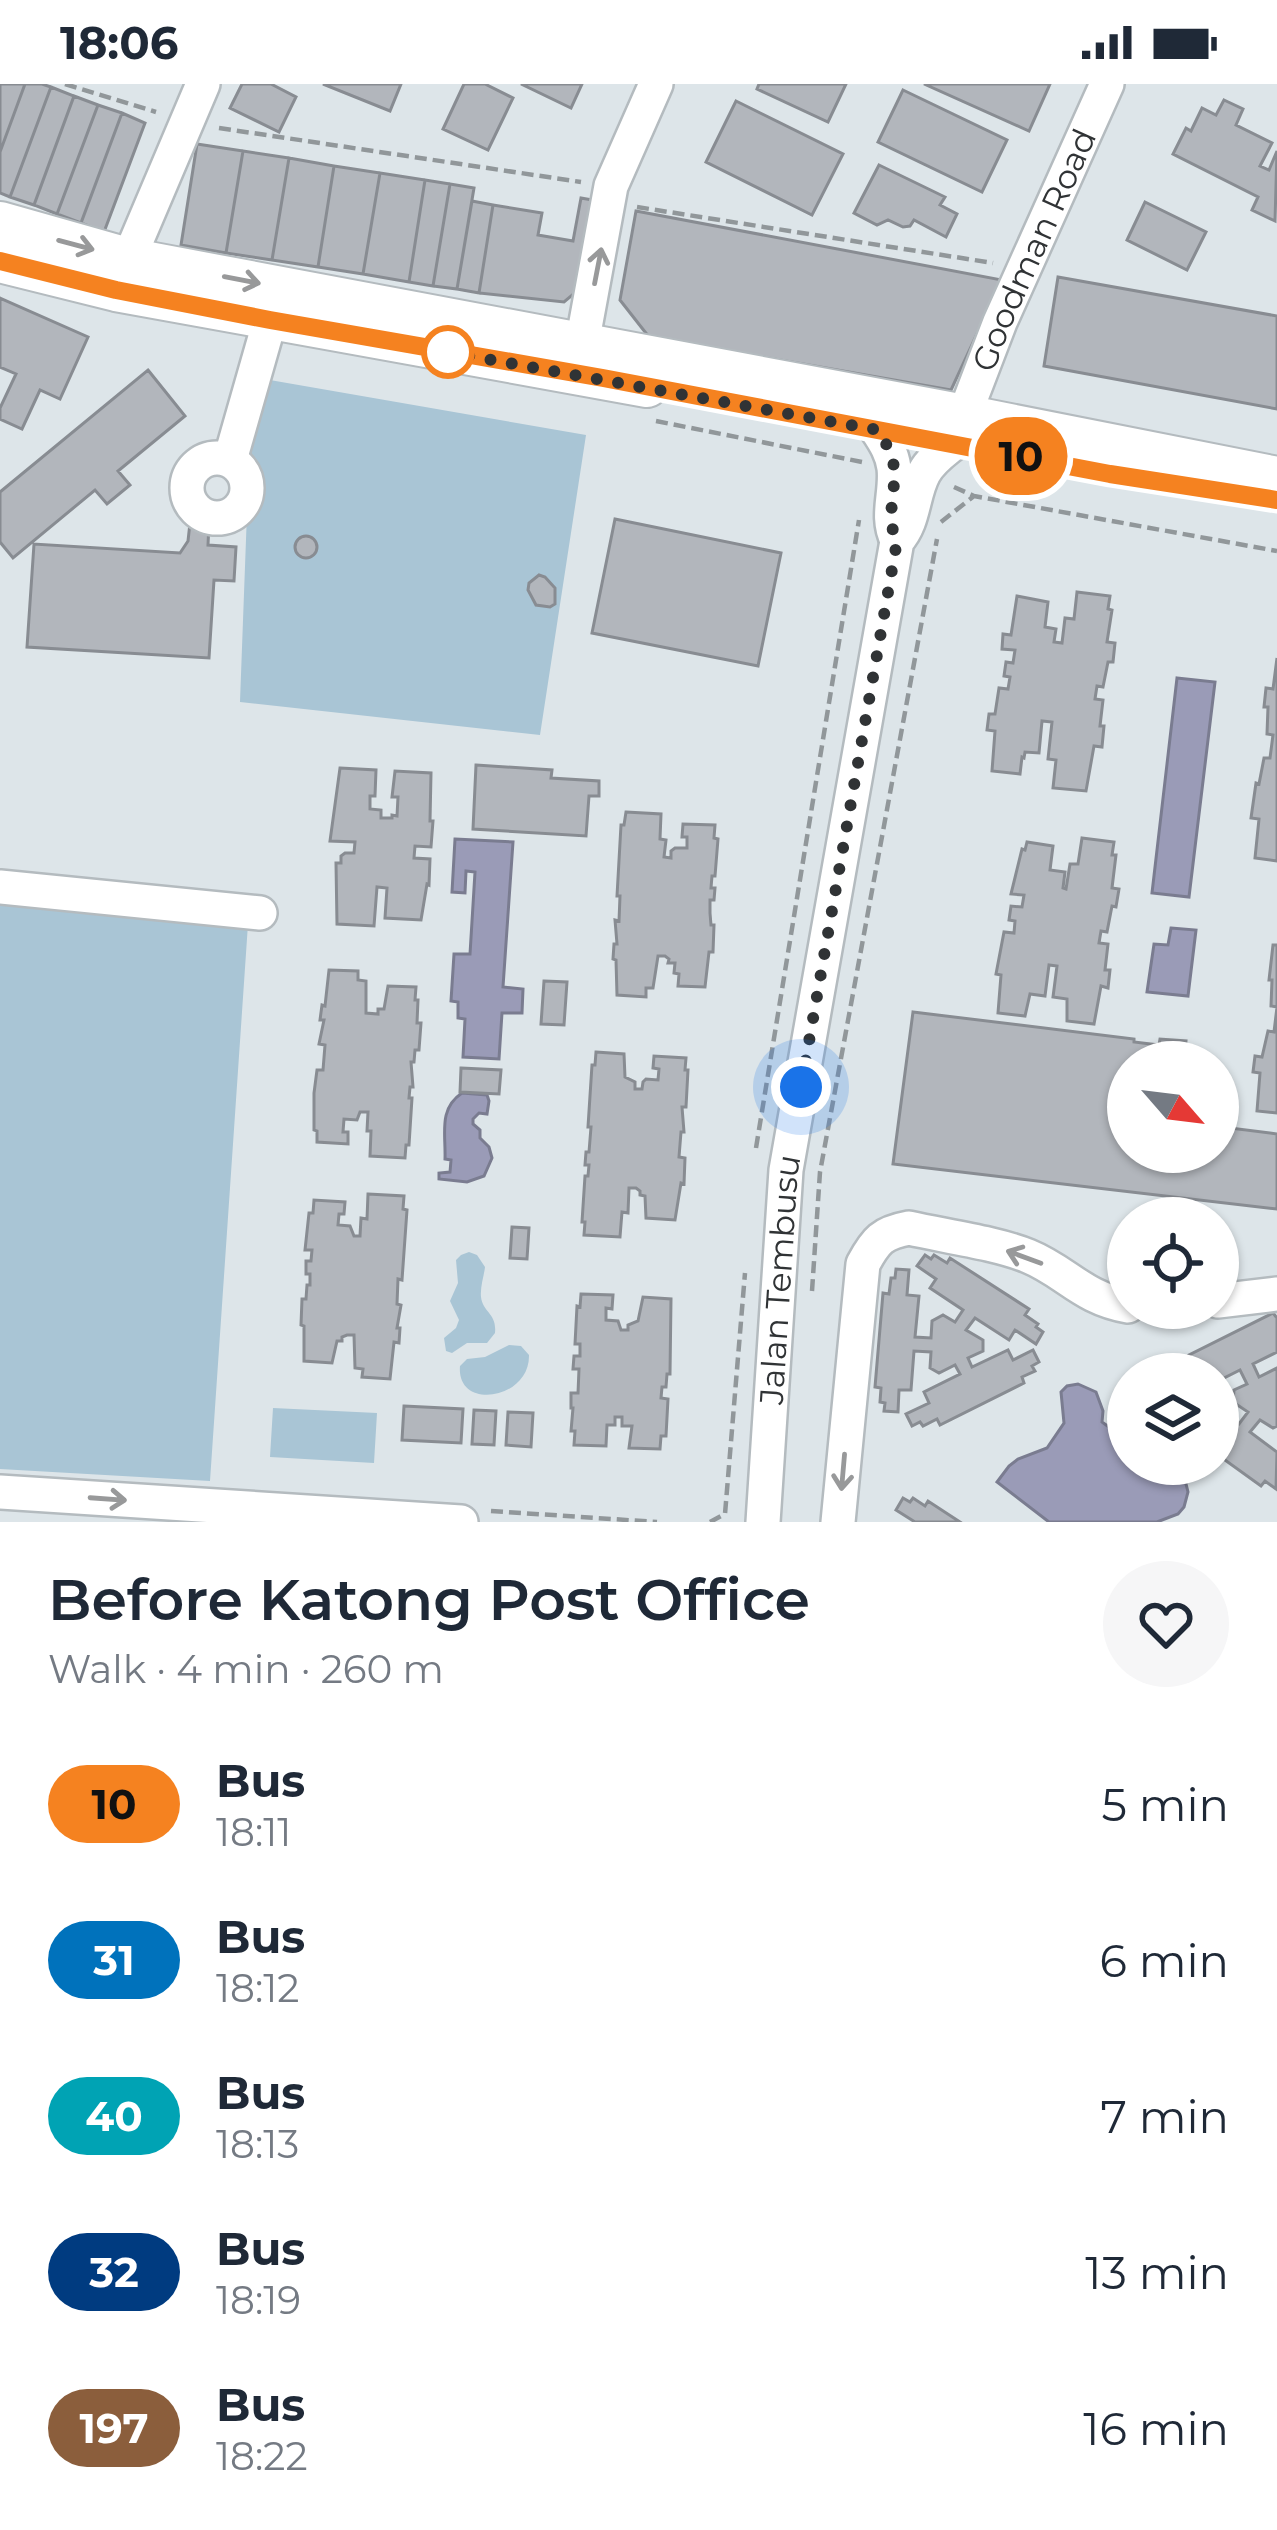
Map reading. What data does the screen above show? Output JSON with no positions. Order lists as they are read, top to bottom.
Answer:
{
  "streets": {
    "street": ["Goodman Road", "Jalan Tembusu"]
  },
  "crossings": [
    ["Goodman Road", "Jalan Tembusu"]
  ],
  "lines": ["bus line 10"],
  "north": "bottom right",
  "page": {
    "status": "18:06",
    "on_map": "10",
    "heading": ["Before Katong Post Office", "Walk · 4 min · 260 m"],
    "list": [
      {
        "mark": "10",
        "name": "Bus",
        "note": "18:11",
        "value": "5 min"
      },
      {
        "mark": "31",
        "name": "Bus",
        "note": "18:12",
        "value": "6 min"
      },
      {
        "mark": "40",
        "name": "Bus",
        "note": "18:13",
        "value": "7 min"
      },
      {
        "mark": "32",
        "name": "Bus",
        "note": "18:19",
        "value": "13 min"
      },
      {
        "mark": "197",
        "name": "Bus",
        "note": "18:22",
        "value": "16 min"
      }
    ]
  }
}
